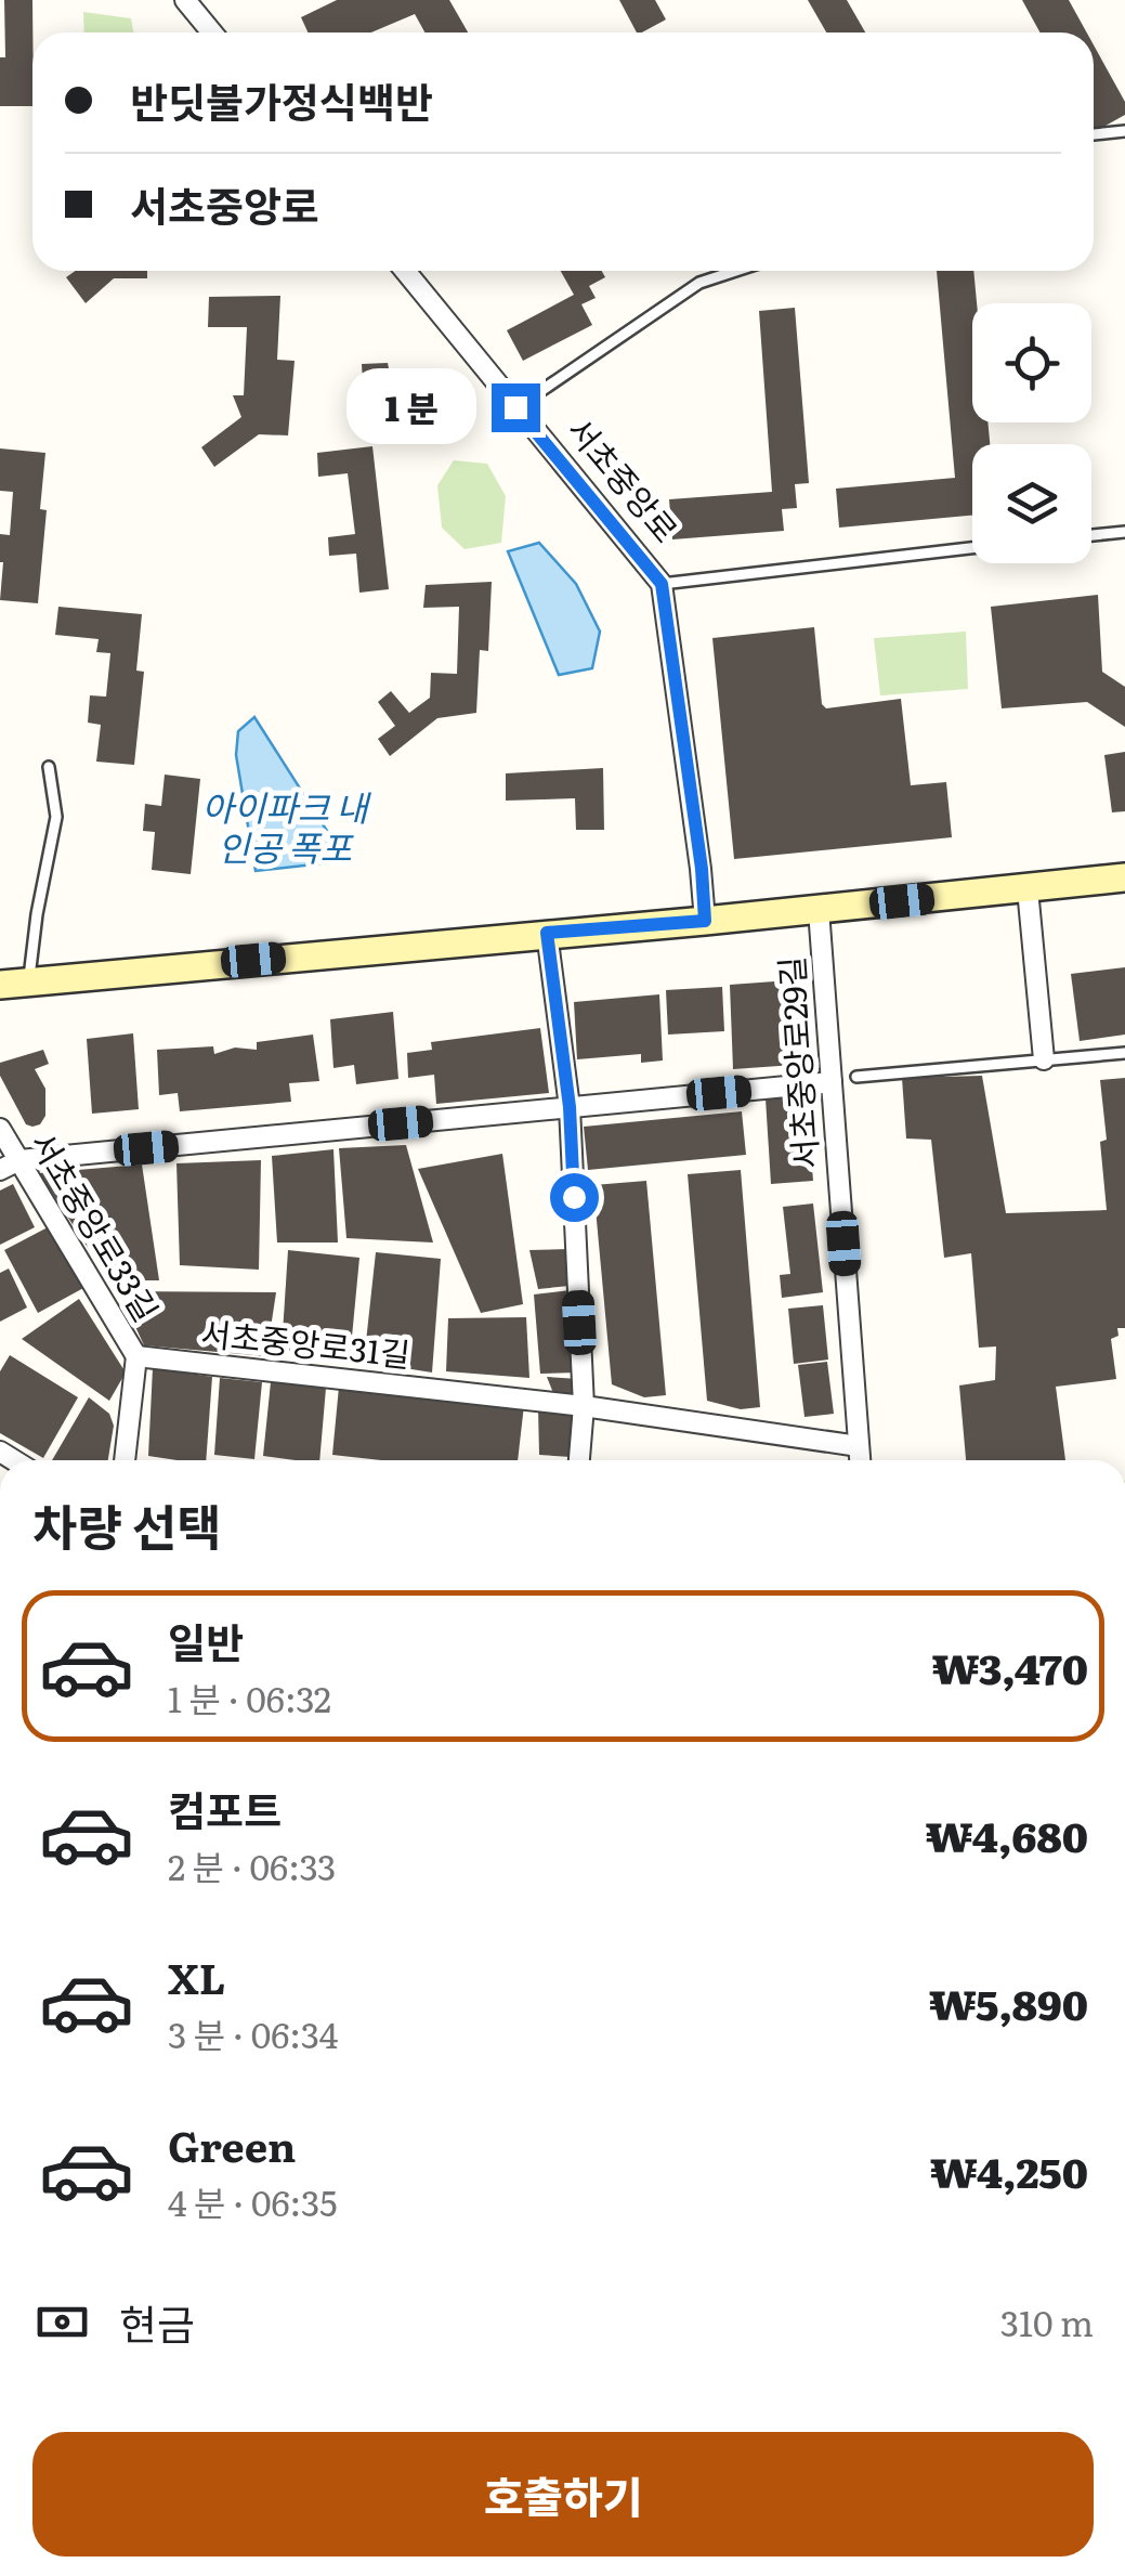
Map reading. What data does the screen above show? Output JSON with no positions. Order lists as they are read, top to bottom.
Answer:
{
  "streets": {
    "street": [
      "서초중앙로",
      "서초중앙로29길",
      "서초중앙로33길",
      "서초중앙로31길"
    ]
  },
  "crossings": [
    ["서초중앙로29길", "서초중앙로31길"],
    ["서초중앙로33길", "서초중앙로31길"]
  ],
  "water": ["아이파크 내 인공 폭포"],
  "page": {
    "banner": ["반딧불가정식백반", "서초중앙로"],
    "bubble": "1 분",
    "heading": "차량 선택",
    "list": [
      {
        "name": "일반",
        "note": "1 분 · 06:32",
        "value": "₩3,470"
      },
      {
        "name": "컴포트",
        "note": "2 분 · 06:33",
        "value": "₩4,680"
      },
      {
        "name": "XL",
        "note": "3 분 · 06:34",
        "value": "₩5,890"
      },
      {
        "name": "Green",
        "note": "4 분 · 06:35",
        "value": "₩4,250"
      }
    ],
    "pay": ["현금", "310 m"],
    "buttons": "호출하기"
  }
}
